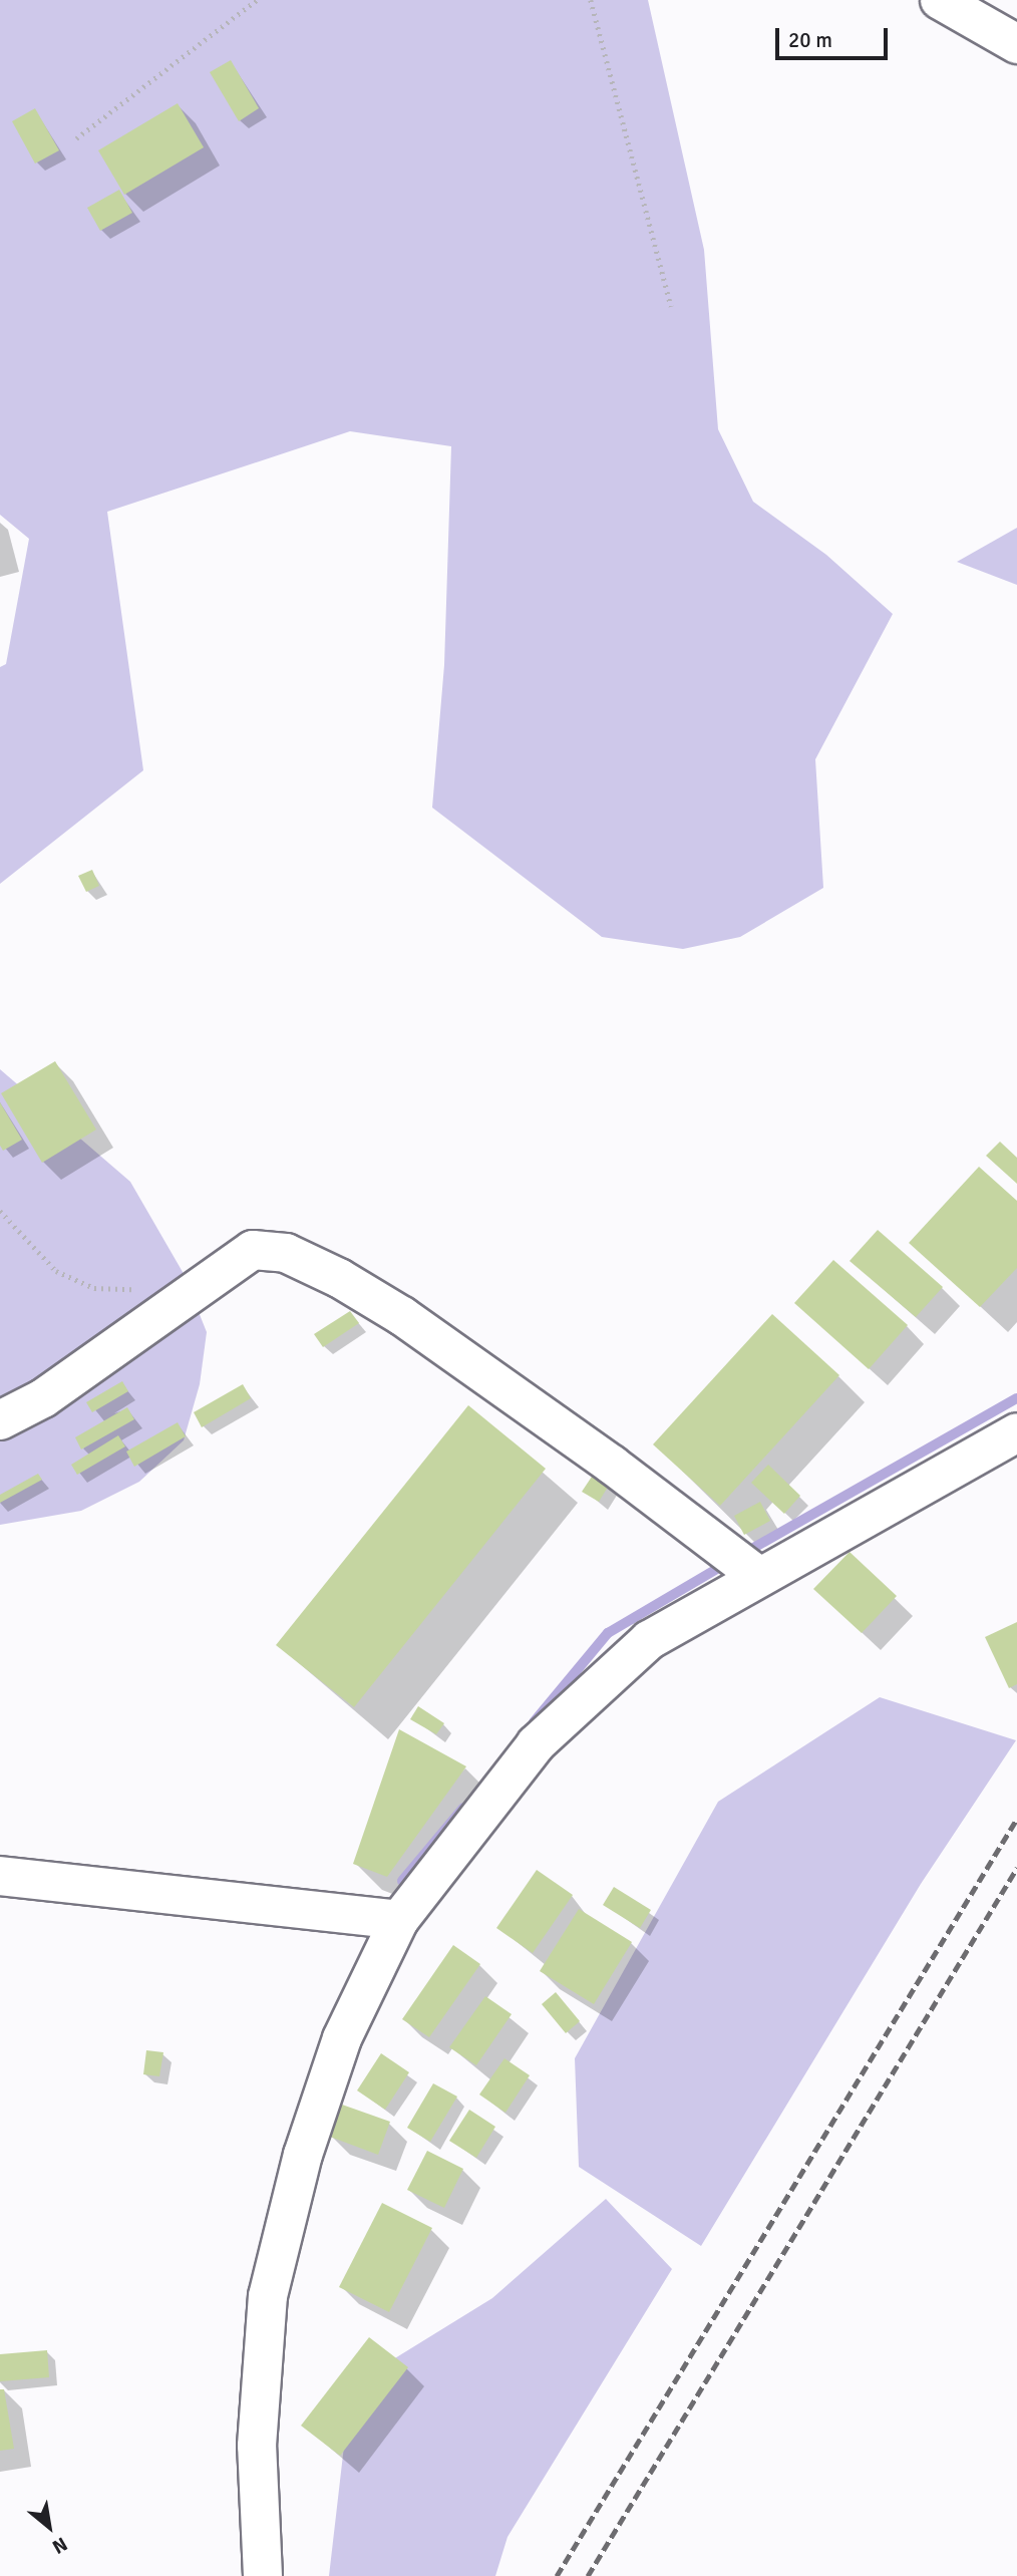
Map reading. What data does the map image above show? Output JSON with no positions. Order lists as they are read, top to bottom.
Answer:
{
  "scale_bar": "20 m",
  "north": "bottom right"
}
